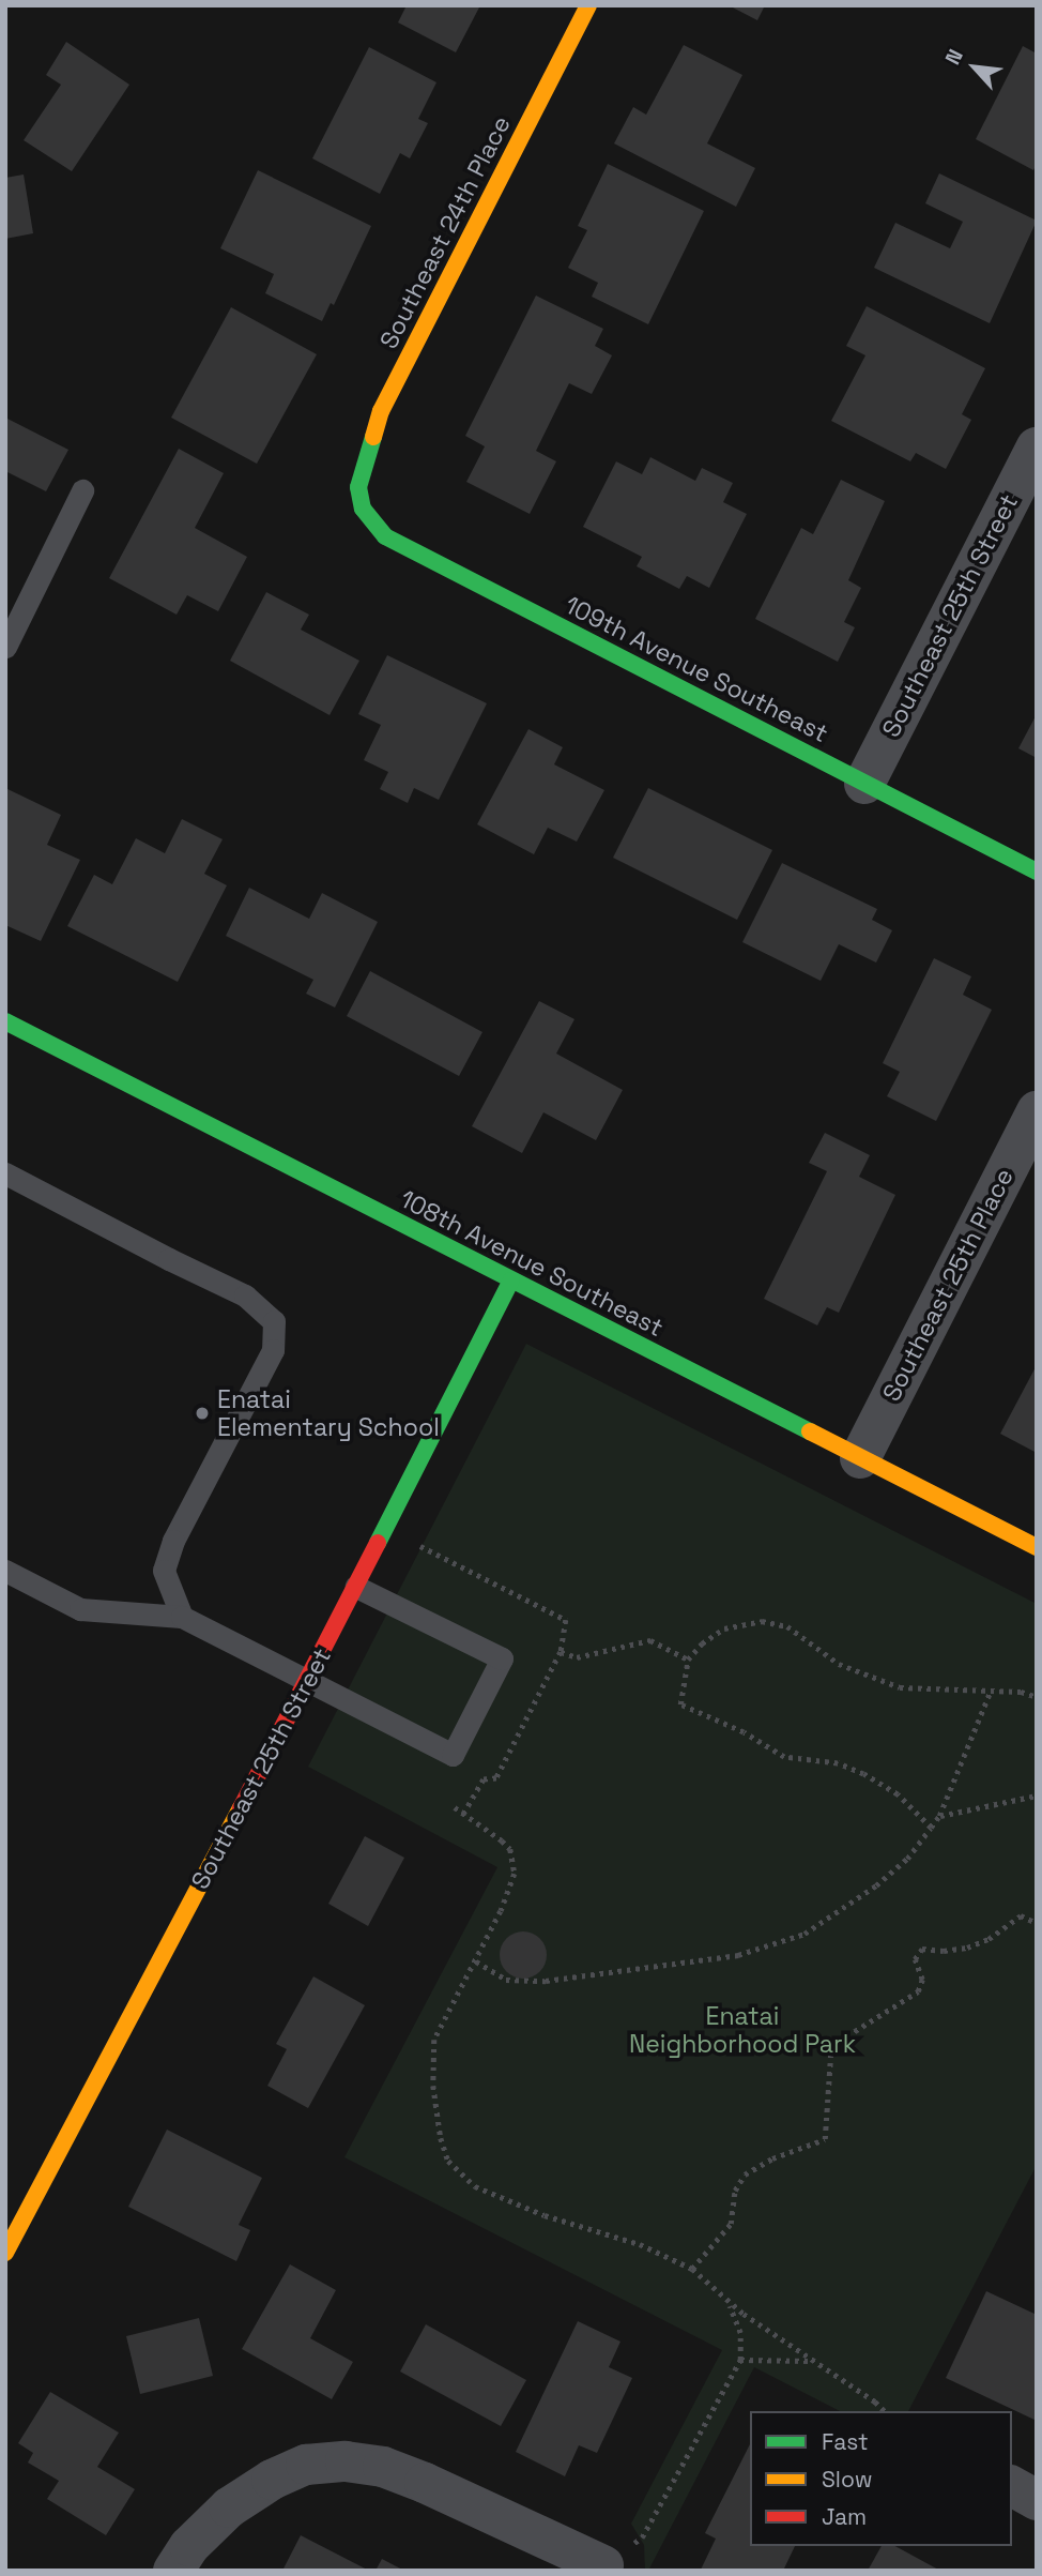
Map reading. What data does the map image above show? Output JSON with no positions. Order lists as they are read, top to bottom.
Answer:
{
  "streets": {
    "street": [
      "Southeast 24th Place",
      "Southeast 25th Street",
      "109th Avenue Southeast",
      "108th Avenue Southeast",
      "Southeast 25th Place"
    ]
  },
  "crossings": [
    ["Southeast 24th Place", "109th Avenue Southeast"],
    ["Southeast 25th Street", "109th Avenue Southeast"],
    ["Southeast 25th Street", "108th Avenue Southeast"],
    ["108th Avenue Southeast", "Southeast 25th Place"]
  ],
  "parks": ["Enatai Neighborhood Park"],
  "places": ["Enatai Elementary School"],
  "legend": ["Fast", "Slow", "Jam"],
  "north": "top left"
}
